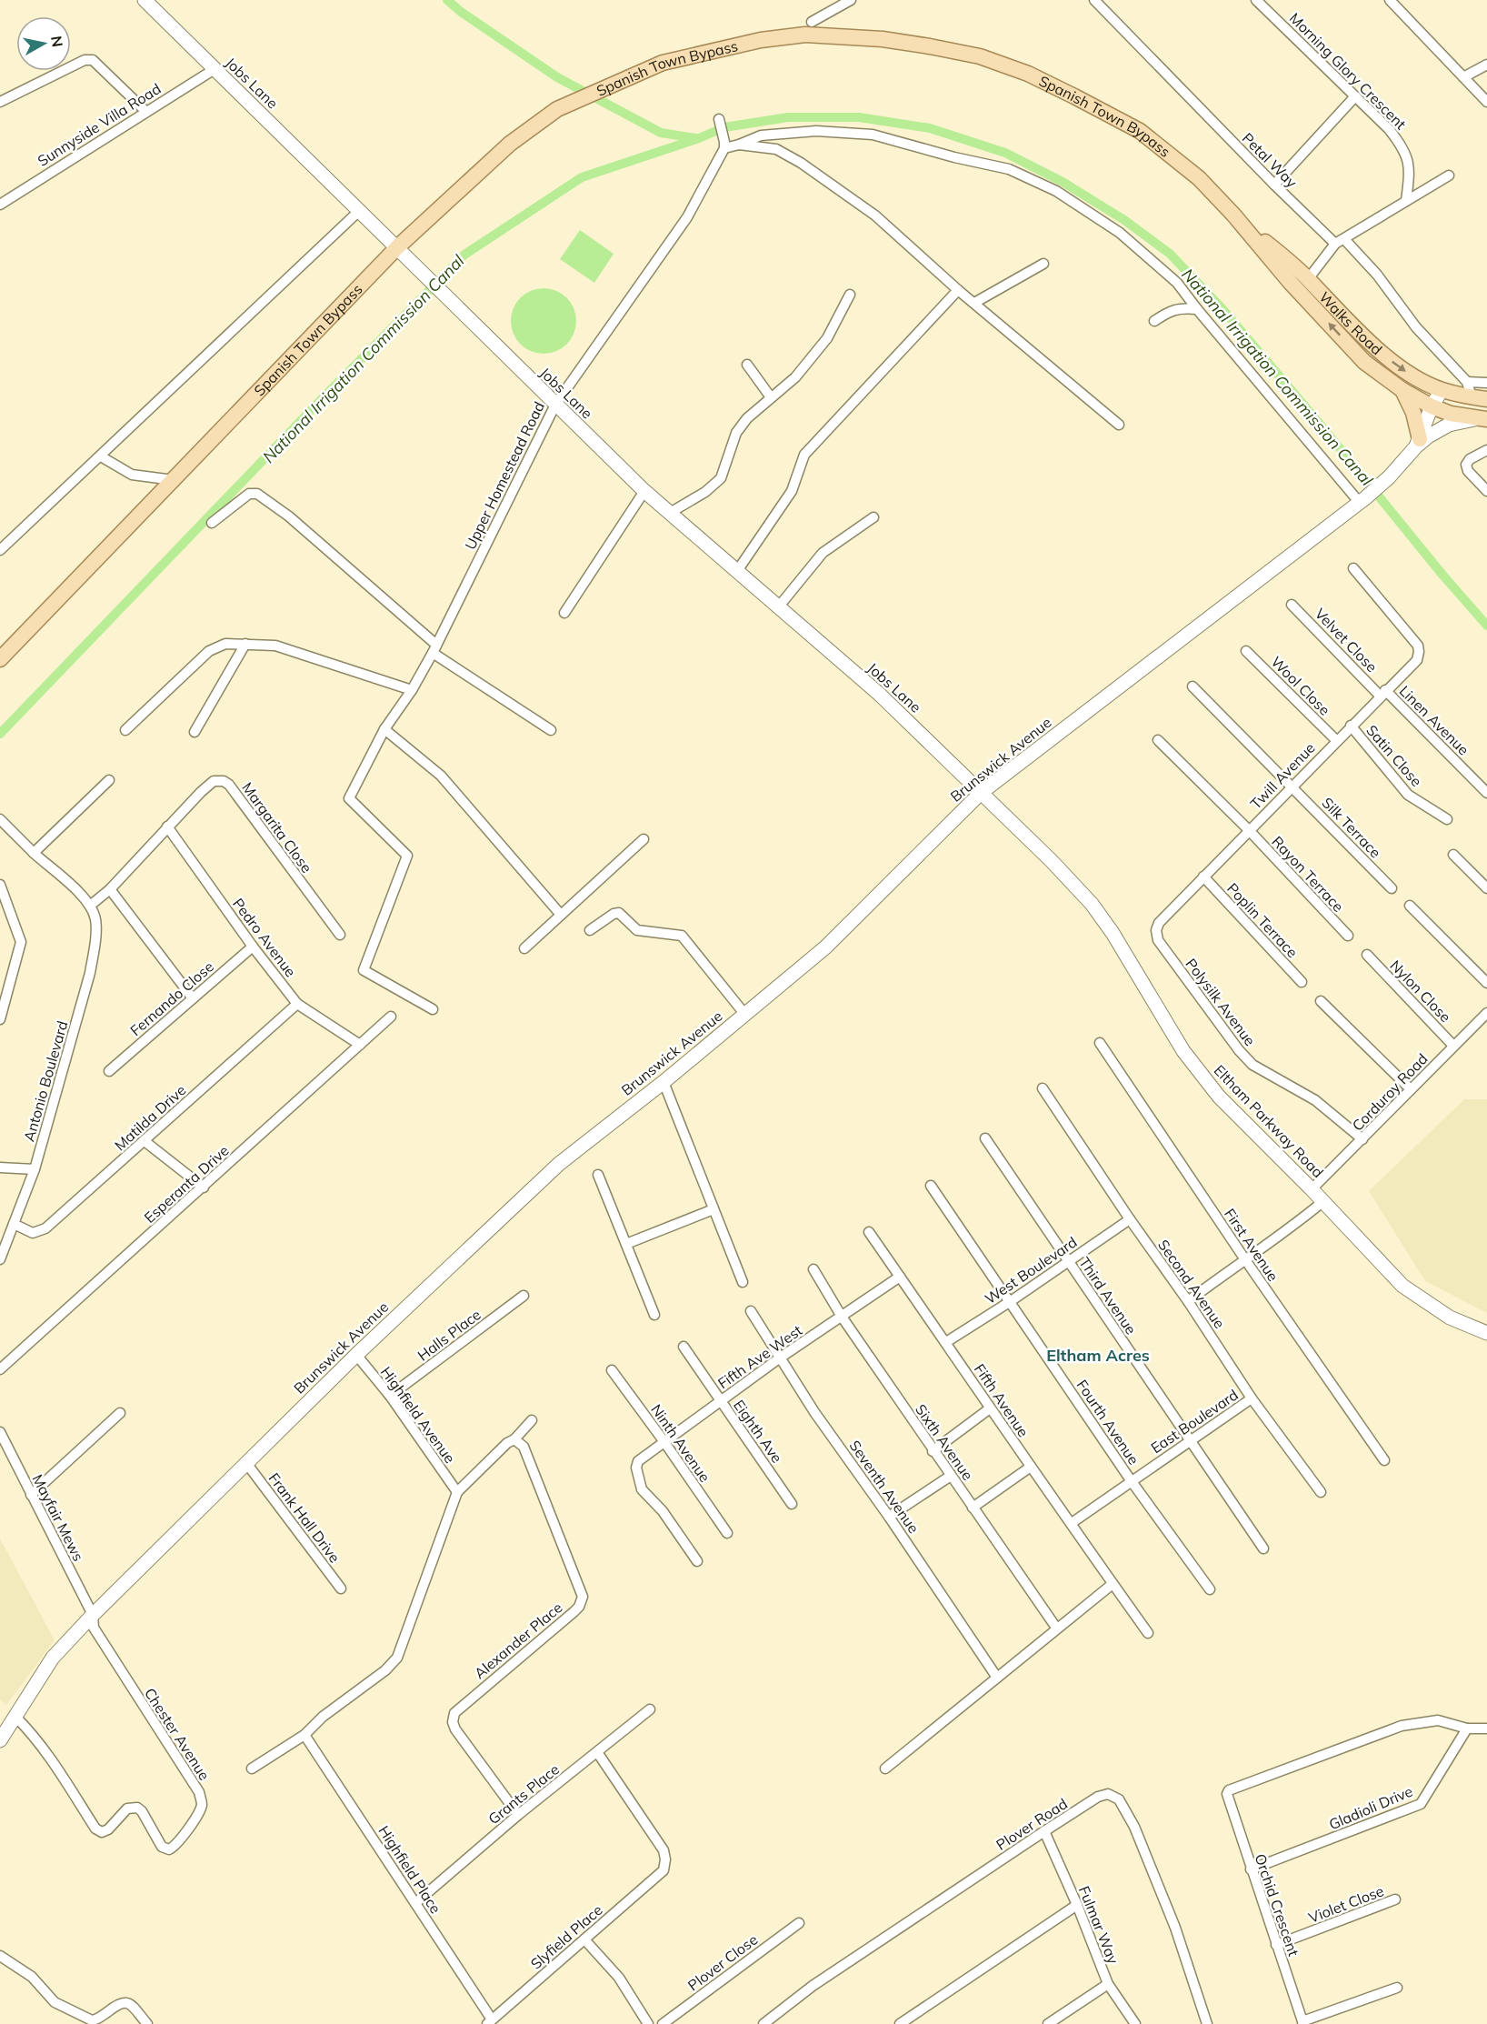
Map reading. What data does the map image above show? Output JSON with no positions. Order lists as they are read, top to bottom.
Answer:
{
  "streets": {
    "main road": [
      "Spanish Town Bypass",
      "Jobs Lane",
      "Walks Road",
      "Brunswick Avenue",
      "Eltham Parkway Road"
    ],
    "street": [
      "Morning Glory Crescent",
      "Sunnyside Villa Road",
      "Petal Way",
      "Upper Homestead Road",
      "Velvet Close",
      "Wool Close",
      "Linen Avenue",
      "Satin Close",
      "Twill Avenue",
      "Margarita Close",
      "Silk Terrace",
      "Rayon Terrace",
      "Poplin Terrace",
      "Pedro Avenue",
      "Nylon Close",
      "Fernando Close",
      "Polysilk Avenue",
      "Antonio Boulevard",
      "Corduroy Road",
      "Matilda Drive",
      "Esperanta Drive",
      "First Avenue",
      "West Boulevard",
      "Second Avenue",
      "Third Avenue",
      "Halls Place",
      "Fifth Ave West",
      "Fifth Avenue",
      "Highfield Avenue",
      "East Boulevard",
      "Fourth Avenue",
      "Eighth Ave",
      "Sixth Avenue",
      "Ninth Avenue",
      "Seventh Avenue",
      "Mayfair Mews",
      "Frank Hall Drive",
      "Alexander Place",
      "Chester Avenue",
      "Grants Place",
      "Gladioli Drive",
      "Plover Road",
      "Highfield Place",
      "Violet Close",
      "Orchid Crescent",
      "Fulmar Way",
      "Slyfield Place",
      "Plover Close"
    ]
  },
  "crossings": [
    ["Spanish Town Bypass", "Jobs Lane"],
    ["Spanish Town Bypass", "Walks Road"],
    ["Spanish Town Bypass", "Brunswick Avenue"],
    ["Jobs Lane", "Sunnyside Villa Road"],
    ["Jobs Lane", "Upper Homestead Road"],
    ["Jobs Lane", "Brunswick Avenue"],
    ["Jobs Lane", "Eltham Parkway Road"],
    ["Walks Road", "Brunswick Avenue"],
    ["Velvet Close", "Linen Avenue"],
    ["Velvet Close", "Twill Avenue"],
    ["Wool Close", "Twill Avenue"],
    ["Linen Avenue", "Twill Avenue"],
    ["Satin Close", "Twill Avenue"],
    ["Brunswick Avenue", "Eltham Parkway Road"],
    ["Brunswick Avenue", "Highfield Avenue"],
    ["Brunswick Avenue", "Mayfair Mews"],
    ["Brunswick Avenue", "Frank Hall Drive"],
    ["Brunswick Avenue", "Chester Avenue"],
    ["Twill Avenue", "Silk Terrace"],
    ["Twill Avenue", "Rayon Terrace"],
    ["Twill Avenue", "Poplin Terrace"],
    ["Twill Avenue", "Polysilk Avenue"],
    ["Margarita Close", "Pedro Avenue"],
    ["Margarita Close", "Antonio Boulevard"],
    ["Pedro Avenue", "Fernando Close"],
    ["Pedro Avenue", "Matilda Drive"],
    ["Pedro Avenue", "Esperanta Drive"],
    ["Nylon Close", "Corduroy Road"],
    ["Polysilk Avenue", "Corduroy Road"],
    ["Antonio Boulevard", "Matilda Drive"],
    ["Corduroy Road", "Eltham Parkway Road"],
    ["West Boulevard", "Second Avenue"],
    ["West Boulevard", "Third Avenue"],
    ["West Boulevard", "Fifth Avenue"],
    ["West Boulevard", "Fourth Avenue"],
    ["Second Avenue", "East Boulevard"],
    ["Third Avenue", "East Boulevard"],
    ["Halls Place", "Highfield Avenue"],
    ["Fifth Ave West", "Fifth Avenue"],
    ["Fifth Ave West", "Eighth Ave"],
    ["Fifth Ave West", "Sixth Avenue"],
    ["Fifth Ave West", "Ninth Avenue"],
    ["Fifth Ave West", "Seventh Avenue"],
    ["Fifth Avenue", "East Boulevard"],
    ["East Boulevard", "Fourth Avenue"],
    ["Mayfair Mews", "Chester Avenue"],
    ["Alexander Place", "Grants Place"],
    ["Grants Place", "Highfield Place"],
    ["Grants Place", "Slyfield Place"],
    ["Gladioli Drive", "Orchid Crescent"],
    ["Plover Road", "Fulmar Way"],
    ["Highfield Place", "Slyfield Place"],
    ["Violet Close", "Orchid Crescent"]
  ],
  "one_way": ["Walks Road"],
  "districts": ["Eltham Acres"],
  "water": ["National Irrigation Commission Canal"],
  "north": "right"
}
